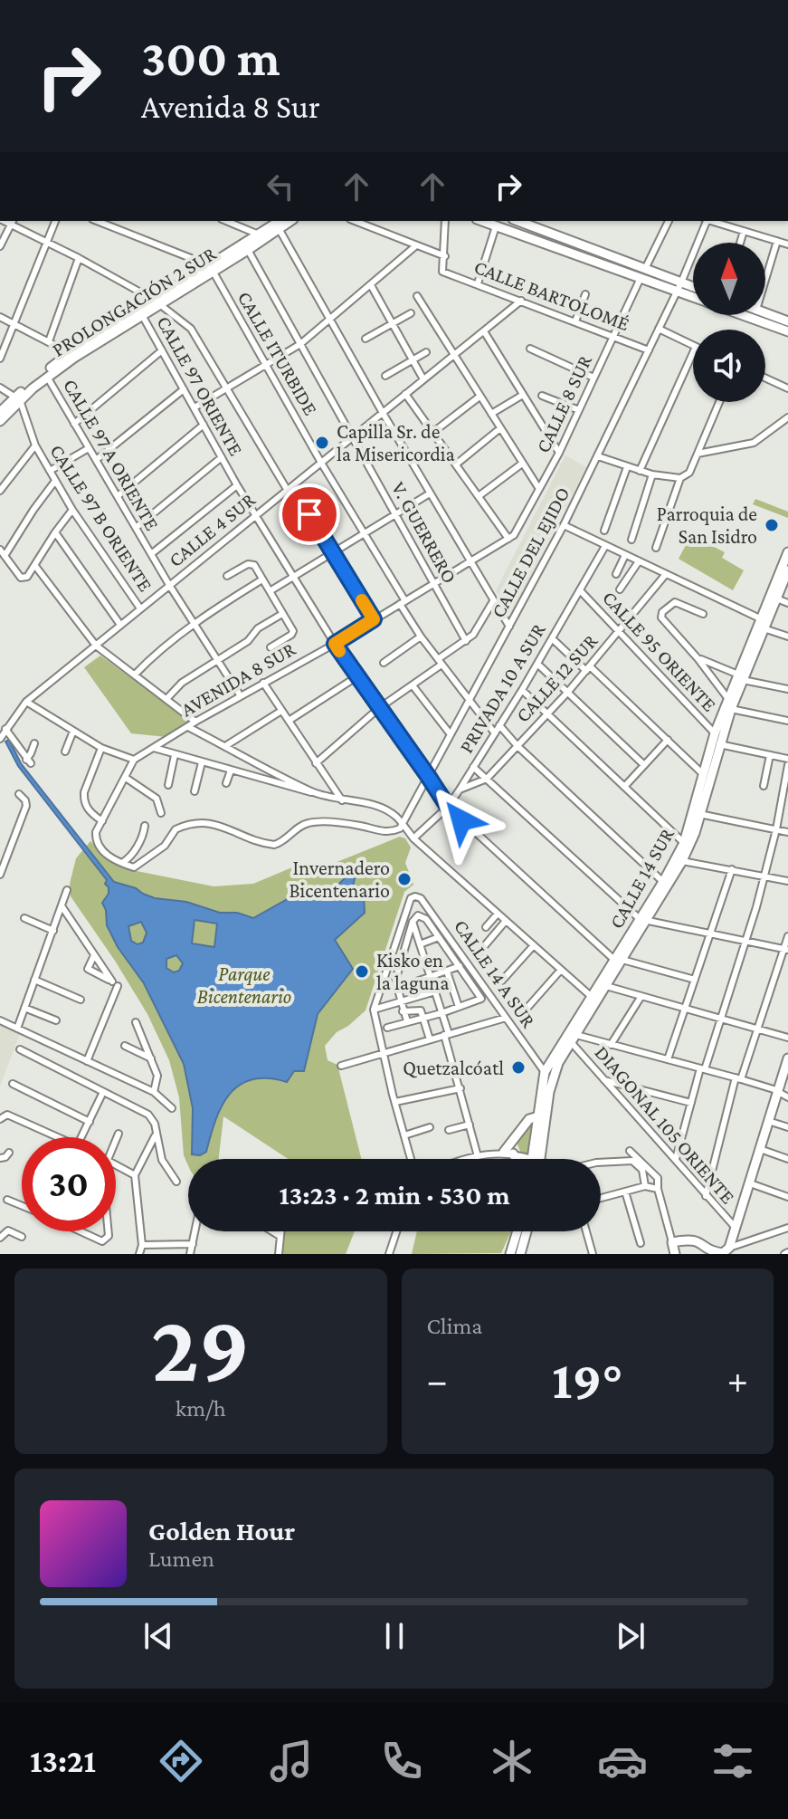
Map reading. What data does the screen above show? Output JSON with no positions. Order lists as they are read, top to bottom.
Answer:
{
  "streets": {
    "main road": ["PROLONGACIÓN 2 SUR", "CALLE 14 SUR"],
    "street": [
      "CALLE BARTOLOMÉ",
      "CALLE ITURBIDE",
      "CALLE 97 ORIENTE",
      "CALLE 8 SUR",
      "CALLE 97 A ORIENTE",
      "CALLE 97 B ORIENTE",
      "CALLE 4 SUR",
      "V. GUERRERO",
      "CALLE DEL EJIDO",
      "CALLE 95 ORIENTE",
      "CALLE 12 SUR",
      "AVENIDA 8 SUR",
      "PRIVADA 10 A SUR",
      "CALLE 14 A SUR",
      "DIAGONAL 105 ORIENTE"
    ]
  },
  "crossings": [
    ["CALLE BARTOLOMÉ", "CALLE 8 SUR"],
    ["CALLE BARTOLOMÉ", "CALLE 4 SUR"],
    ["CALLE BARTOLOMÉ", "CALLE DEL EJIDO"],
    ["PROLONGACIÓN 2 SUR", "CALLE ITURBIDE"],
    ["PROLONGACIÓN 2 SUR", "CALLE 97 ORIENTE"],
    ["PROLONGACIÓN 2 SUR", "CALLE 97 A ORIENTE"],
    ["PROLONGACIÓN 2 SUR", "CALLE 97 B ORIENTE"],
    ["PROLONGACIÓN 2 SUR", "V. GUERRERO"],
    ["CALLE ITURBIDE", "CALLE 4 SUR"],
    ["CALLE ITURBIDE", "CALLE DEL EJIDO"],
    ["CALLE ITURBIDE", "AVENIDA 8 SUR"],
    ["CALLE ITURBIDE", "PRIVADA 10 A SUR"],
    ["CALLE 97 ORIENTE", "CALLE 4 SUR"],
    ["CALLE 97 ORIENTE", "AVENIDA 8 SUR"],
    ["CALLE 8 SUR", "AVENIDA 8 SUR"],
    ["CALLE 97 A ORIENTE", "CALLE 4 SUR"],
    ["CALLE 97 A ORIENTE", "AVENIDA 8 SUR"],
    ["CALLE 97 B ORIENTE", "CALLE 4 SUR"],
    ["CALLE 4 SUR", "V. GUERRERO"],
    ["V. GUERRERO", "AVENIDA 8 SUR"],
    ["CALLE 95 ORIENTE", "CALLE 12 SUR"],
    ["CALLE 95 ORIENTE", "PRIVADA 10 A SUR"],
    ["CALLE 95 ORIENTE", "CALLE 14 SUR"],
    ["CALLE 12 SUR", "PRIVADA 10 A SUR"],
    ["CALLE 14 SUR", "CALLE 14 A SUR"],
    ["CALLE 14 SUR", "DIAGONAL 105 ORIENTE"]
  ],
  "parks": ["Parque Bicentenario"],
  "places": [
    "Capilla Sr. de la Misericordia",
    "Parroquia de San Isidro",
    "Invernadero Bicentenario",
    "Kisko en la laguna",
    "Quetzalcóatl"
  ],
  "north": "top",
  "page": {
    "turn": ["300 m", "Avenida 8 Sur"],
    "limit": "30",
    "trip": "13:23 · 2 min · 530 m",
    "tile": [
      ["29", "km/h"],
      "Clima"
    ],
    "heat": ["−", "19°", "+"],
    "song": ["Golden Hour", "Lumen"],
    "tabs": "13:21"
  }
}
